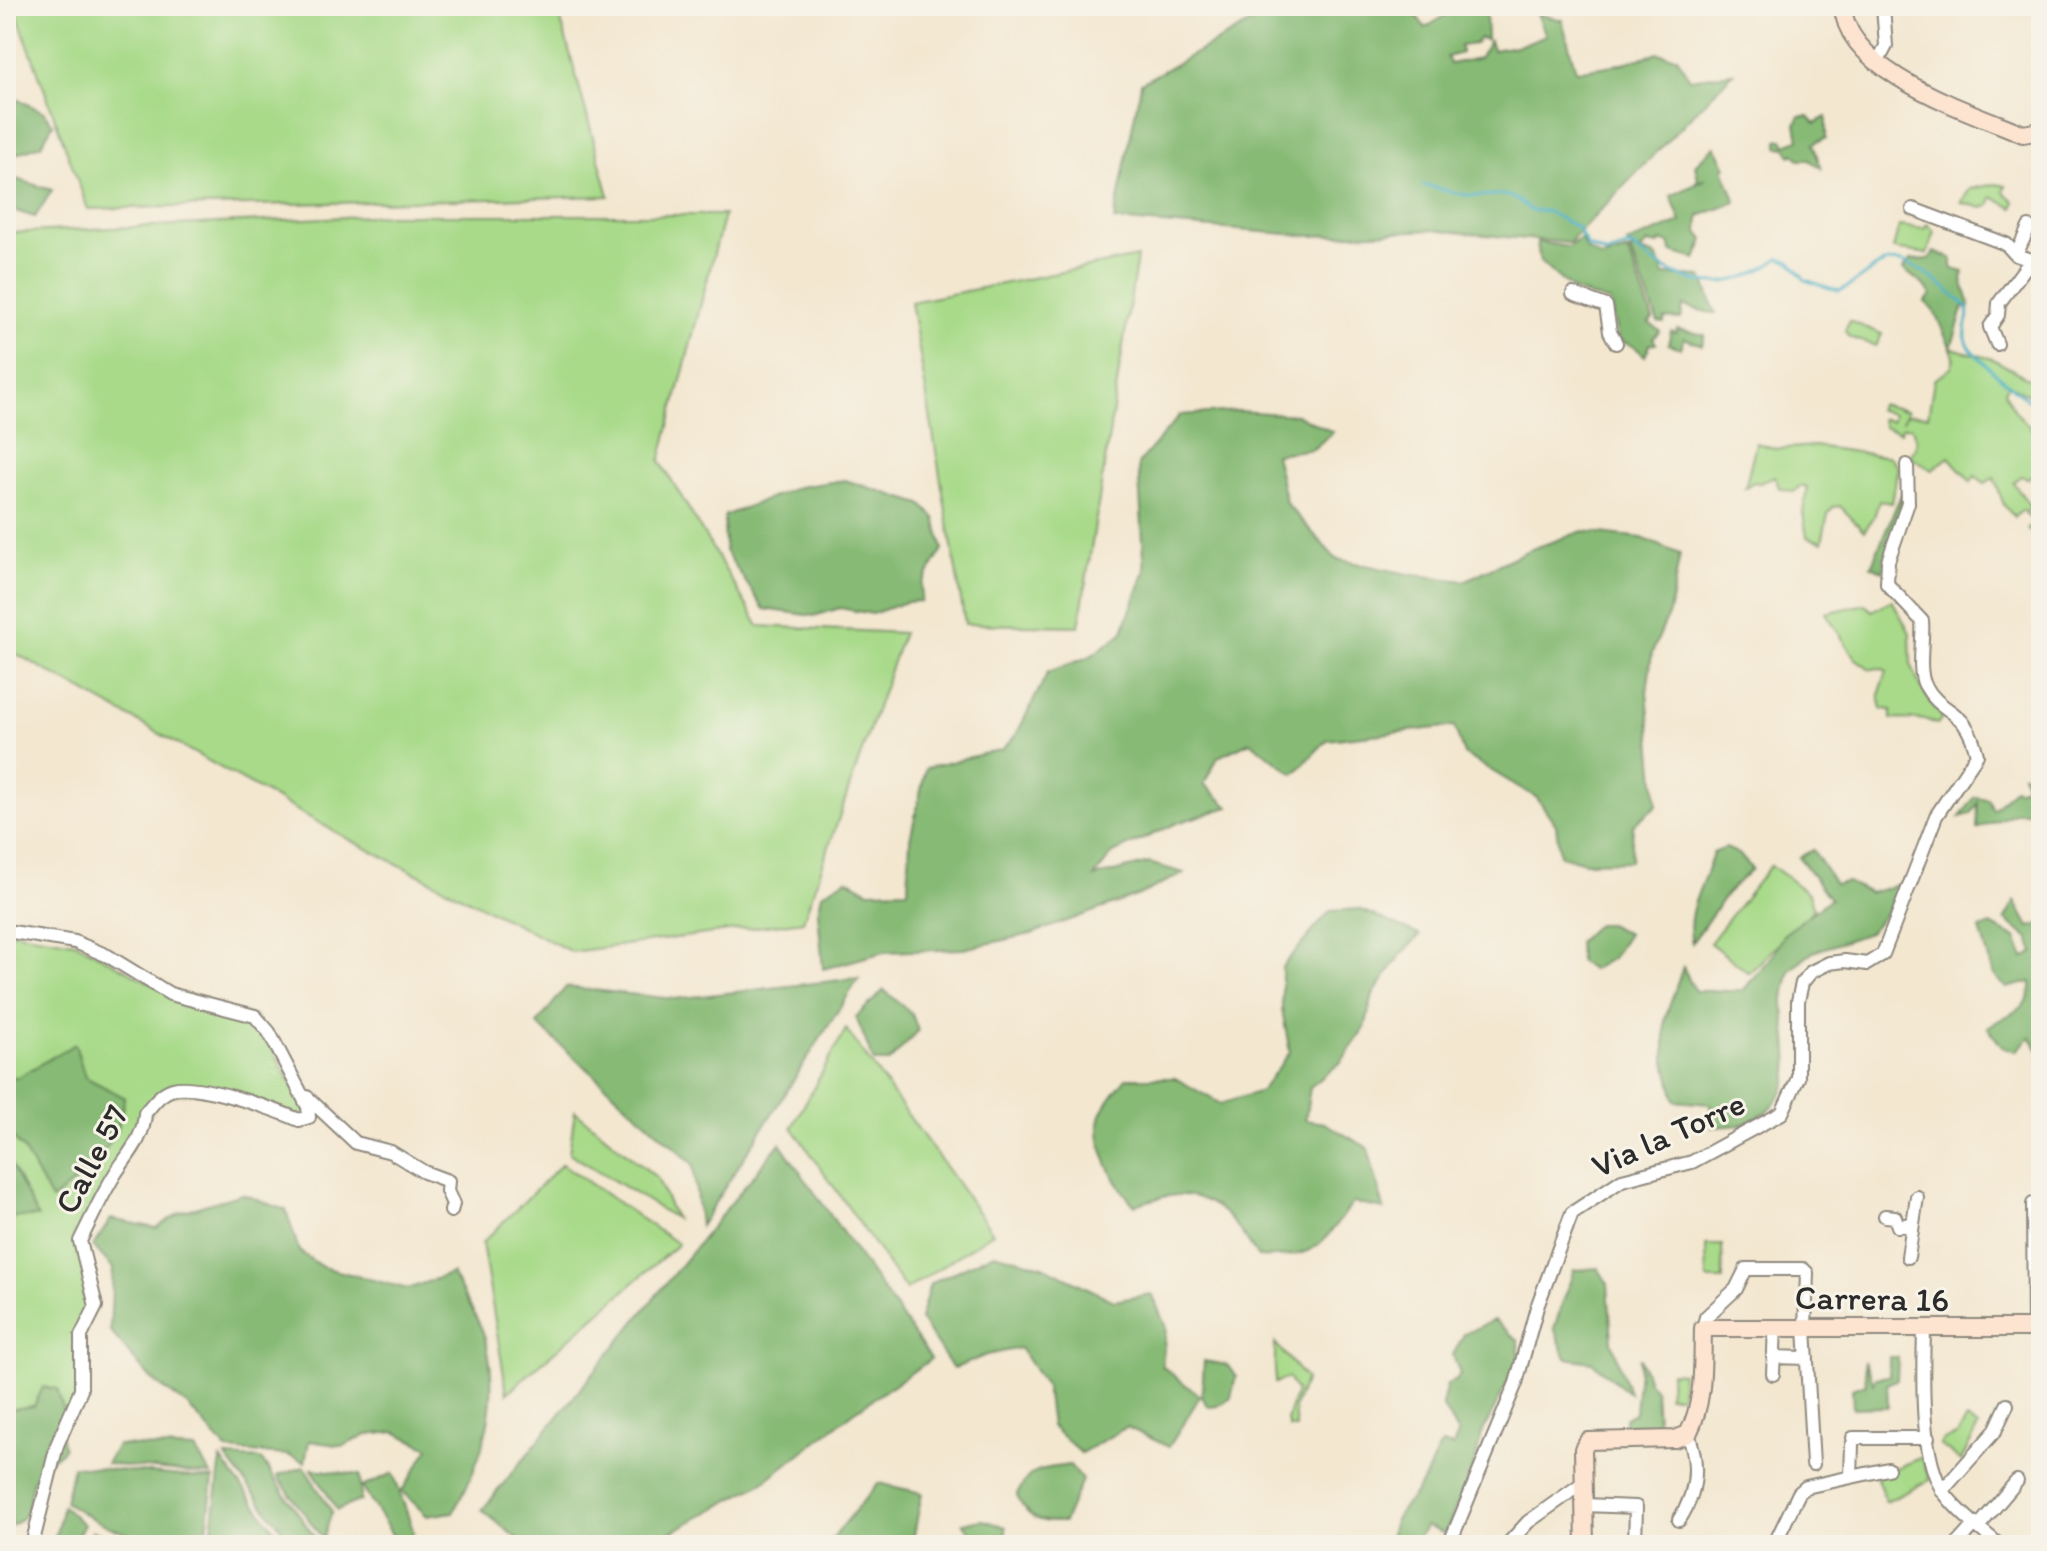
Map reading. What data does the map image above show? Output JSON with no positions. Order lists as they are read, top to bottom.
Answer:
{
  "streets": {
    "street": ["Via la Torre", "Calle 57", "Carrera 16"]
  }
}
